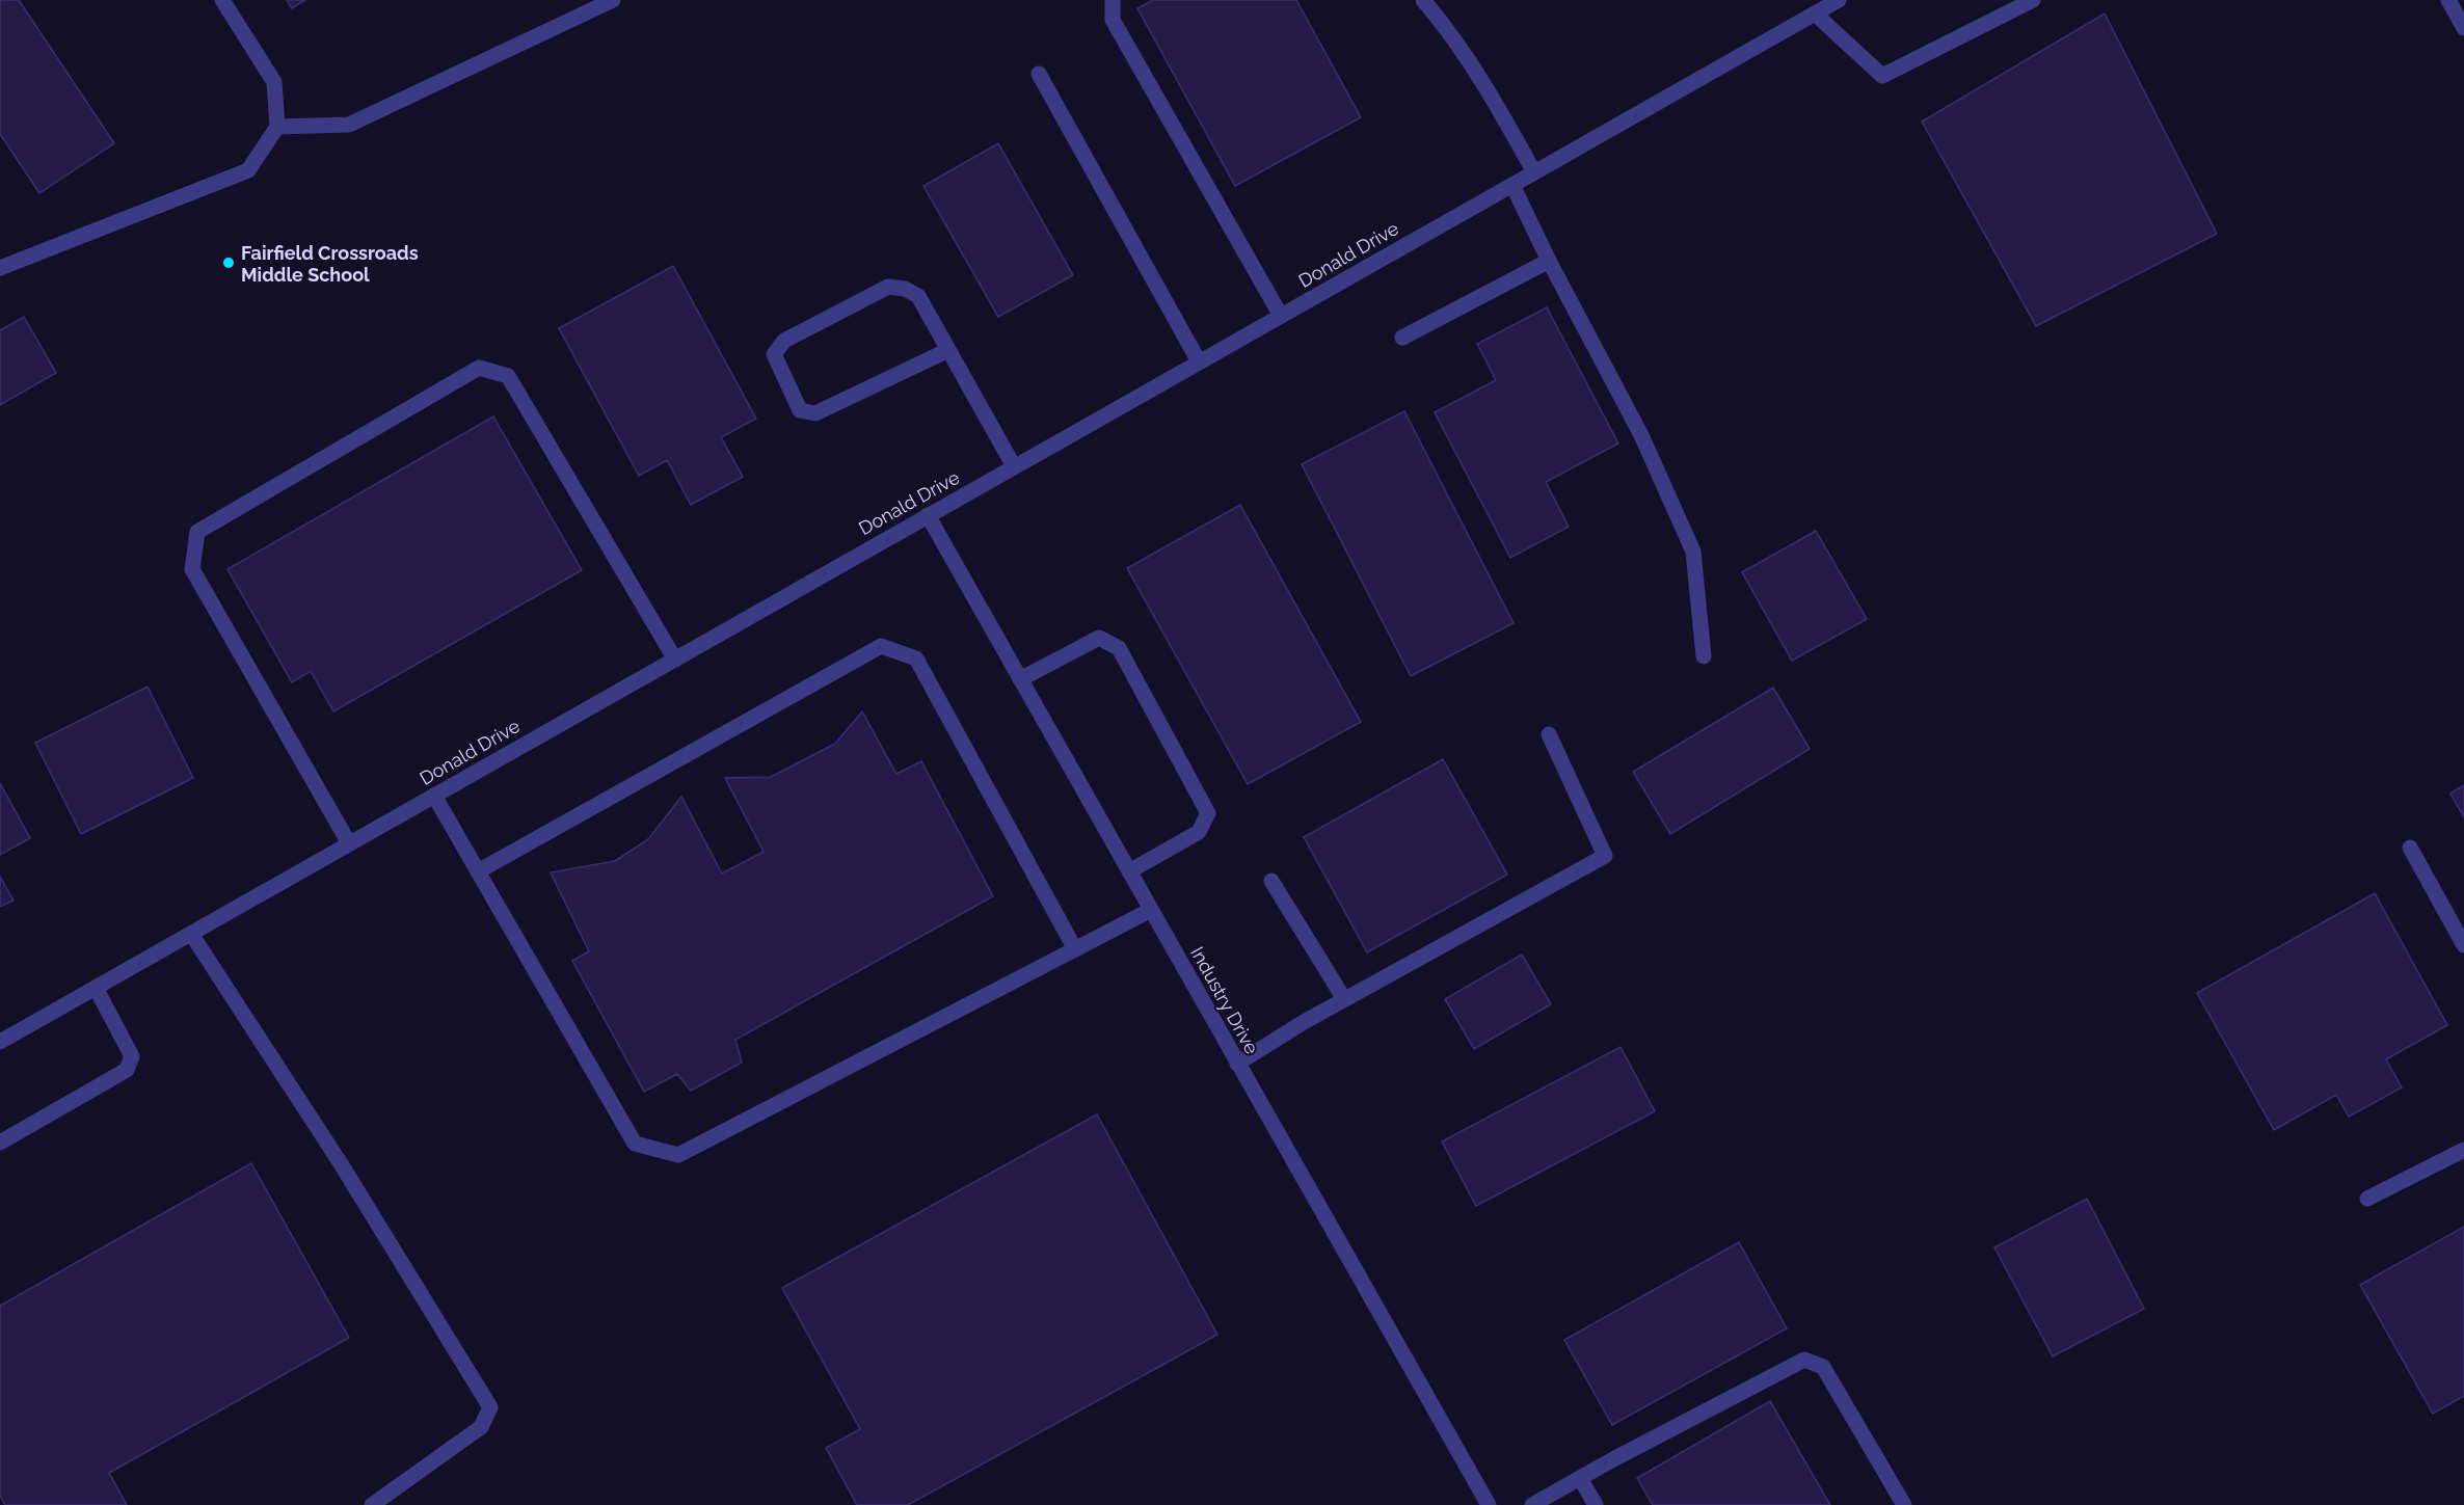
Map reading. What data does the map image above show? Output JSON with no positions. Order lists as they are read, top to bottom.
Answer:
{
  "streets": {
    "street": ["Donald Drive", "Industry Drive"]
  },
  "crossings": [
    ["Donald Drive", "Industry Drive"]
  ],
  "places": ["Fairfield Crossroads Middle School"]
}
